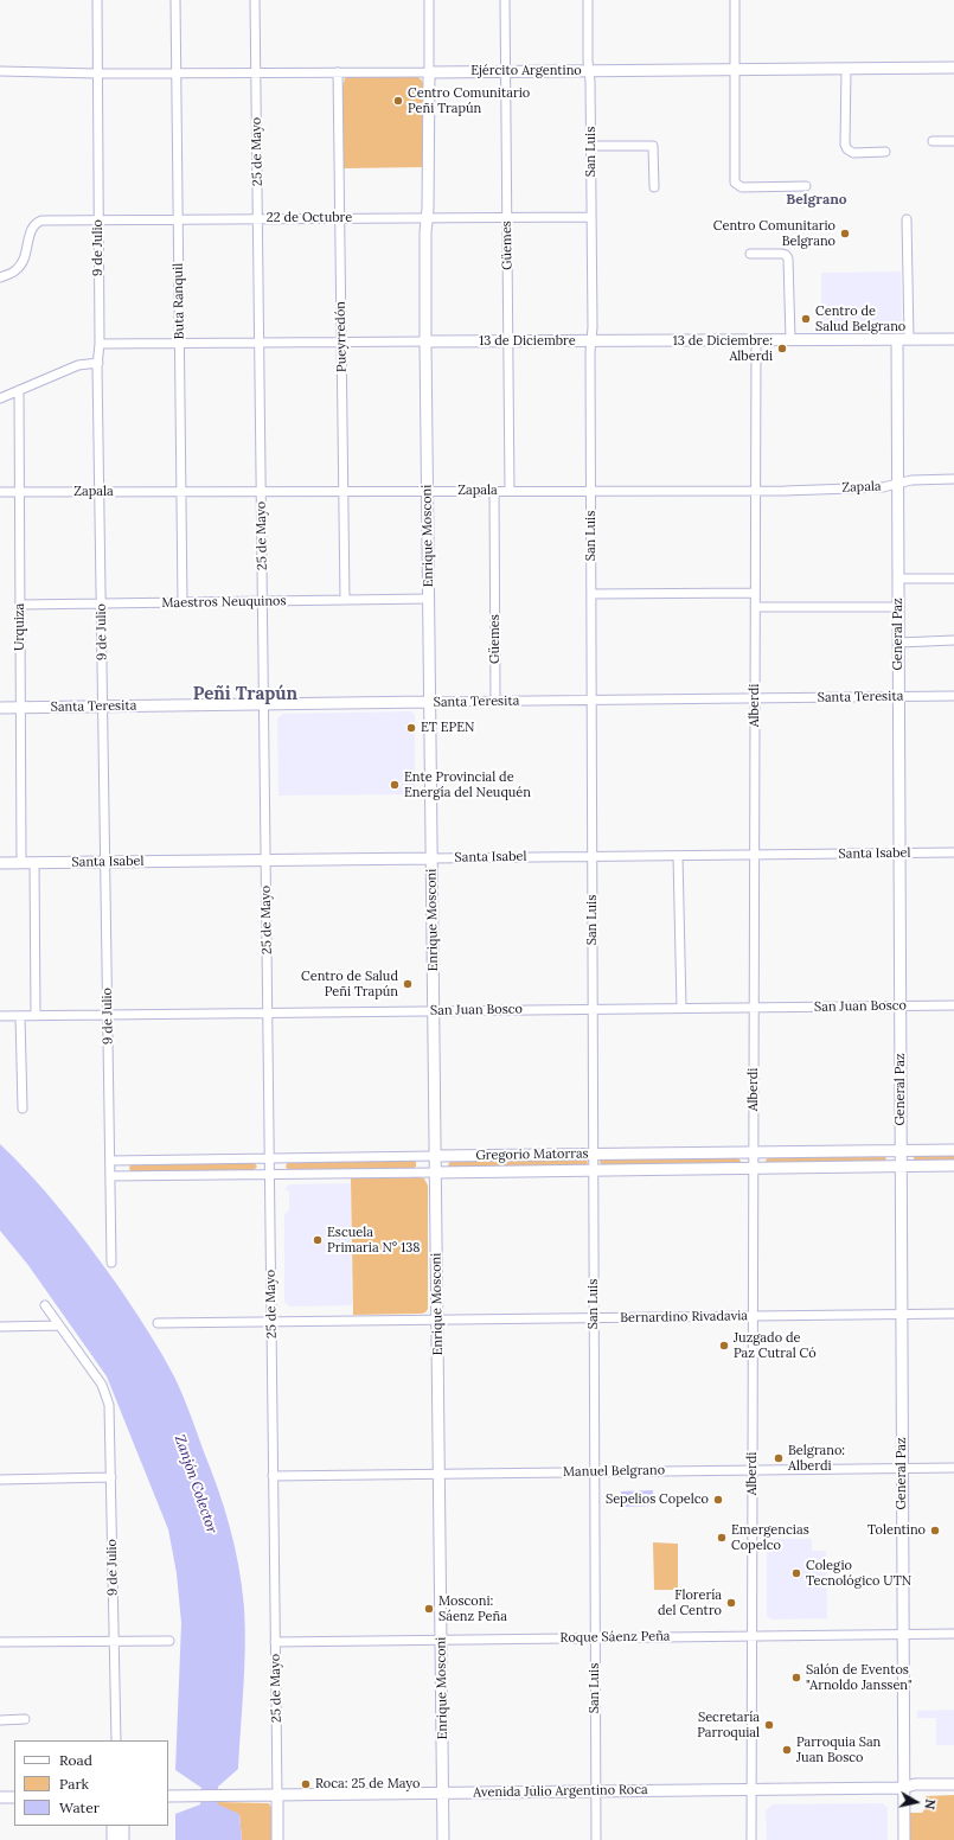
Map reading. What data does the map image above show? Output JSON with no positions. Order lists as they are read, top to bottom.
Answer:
{
  "streets": {
    "main road": [
      "Ejército Argentino",
      "25 de Mayo",
      "13 de Diciembre",
      "Enrique Mosconi",
      "General Paz",
      "Santa Teresita",
      "Santa Isabel",
      "Gregorio Matorras",
      "Avenida Julio Argentino Roca"
    ],
    "street": [
      "San Luis",
      "22 de Octubre",
      "Güemes",
      "9 de Julio",
      "Buta Ranquil",
      "Pueyrredón",
      "Zapala",
      "Maestros Neuquinos",
      "Urquiza",
      "Alberdi",
      "San Juan Bosco",
      "Bernardino Rivadavia",
      "Manuel Belgrano",
      "Roque Sáenz Peña"
    ]
  },
  "crossings": [
    ["Ejército Argentino", "25 de Mayo"],
    ["Ejército Argentino", "San Luis"],
    ["Ejército Argentino", "Güemes"],
    ["Ejército Argentino", "9 de Julio"],
    ["Ejército Argentino", "Buta Ranquil"],
    ["Ejército Argentino", "Pueyrredón"],
    ["Ejército Argentino", "Enrique Mosconi"],
    ["25 de Mayo", "22 de Octubre"],
    ["25 de Mayo", "13 de Diciembre"],
    ["25 de Mayo", "Zapala"],
    ["25 de Mayo", "Maestros Neuquinos"],
    ["25 de Mayo", "Santa Teresita"],
    ["25 de Mayo", "Santa Isabel"],
    ["25 de Mayo", "San Juan Bosco"],
    ["25 de Mayo", "Gregorio Matorras"],
    ["25 de Mayo", "Bernardino Rivadavia"],
    ["25 de Mayo", "Manuel Belgrano"],
    ["25 de Mayo", "Roque Sáenz Peña"],
    ["25 de Mayo", "Avenida Julio Argentino Roca"],
    ["San Luis", "22 de Octubre"],
    ["San Luis", "13 de Diciembre"],
    ["San Luis", "Zapala"],
    ["San Luis", "Santa Teresita"],
    ["San Luis", "Santa Isabel"],
    ["San Luis", "San Juan Bosco"],
    ["San Luis", "Gregorio Matorras"],
    ["San Luis", "Bernardino Rivadavia"],
    ["San Luis", "Manuel Belgrano"],
    ["San Luis", "Roque Sáenz Peña"],
    ["San Luis", "Avenida Julio Argentino Roca"],
    ["22 de Octubre", "Güemes"],
    ["22 de Octubre", "9 de Julio"],
    ["22 de Octubre", "Buta Ranquil"],
    ["22 de Octubre", "Pueyrredón"],
    ["22 de Octubre", "Enrique Mosconi"],
    ["Güemes", "13 de Diciembre"],
    ["Güemes", "Zapala"],
    ["Güemes", "Santa Teresita"],
    ["9 de Julio", "13 de Diciembre"],
    ["9 de Julio", "Zapala"],
    ["9 de Julio", "Maestros Neuquinos"],
    ["9 de Julio", "Santa Teresita"],
    ["9 de Julio", "Santa Isabel"],
    ["9 de Julio", "San Juan Bosco"],
    ["9 de Julio", "Gregorio Matorras"],
    ["Buta Ranquil", "13 de Diciembre"],
    ["Buta Ranquil", "Zapala"],
    ["Buta Ranquil", "Maestros Neuquinos"],
    ["Pueyrredón", "13 de Diciembre"],
    ["Pueyrredón", "Zapala"],
    ["Pueyrredón", "Maestros Neuquinos"],
    ["13 de Diciembre", "Enrique Mosconi"],
    ["13 de Diciembre", "General Paz"],
    ["13 de Diciembre", "Alberdi"],
    ["Zapala", "Enrique Mosconi"],
    ["Zapala", "Urquiza"],
    ["Zapala", "General Paz"],
    ["Zapala", "Alberdi"],
    ["Enrique Mosconi", "Maestros Neuquinos"],
    ["Enrique Mosconi", "Santa Teresita"],
    ["Enrique Mosconi", "Santa Isabel"],
    ["Enrique Mosconi", "San Juan Bosco"],
    ["Enrique Mosconi", "Gregorio Matorras"],
    ["Enrique Mosconi", "Bernardino Rivadavia"],
    ["Enrique Mosconi", "Manuel Belgrano"],
    ["Enrique Mosconi", "Roque Sáenz Peña"],
    ["Enrique Mosconi", "Avenida Julio Argentino Roca"],
    ["Maestros Neuquinos", "Urquiza"],
    ["Urquiza", "Santa Teresita"],
    ["Urquiza", "Santa Isabel"],
    ["General Paz", "Santa Teresita"],
    ["General Paz", "Santa Isabel"],
    ["General Paz", "San Juan Bosco"],
    ["General Paz", "Gregorio Matorras"],
    ["General Paz", "Bernardino Rivadavia"],
    ["General Paz", "Manuel Belgrano"],
    ["General Paz", "Roque Sáenz Peña"],
    ["General Paz", "Avenida Julio Argentino Roca"],
    ["Santa Teresita", "Alberdi"],
    ["Alberdi", "Santa Isabel"],
    ["Alberdi", "San Juan Bosco"],
    ["Alberdi", "Gregorio Matorras"],
    ["Alberdi", "Bernardino Rivadavia"],
    ["Alberdi", "Manuel Belgrano"],
    ["Alberdi", "Roque Sáenz Peña"],
    ["Alberdi", "Avenida Julio Argentino Roca"]
  ],
  "districts": ["Belgrano", "Peñi Trapún"],
  "water": ["Zanjón Colector"],
  "places": [
    "Centro Comunitario Peñi Trapún",
    "Centro Comunitario Belgrano",
    "Centro de Salud Belgrano",
    "13 de Diciembre: Alberdi",
    "ET EPEN",
    "Ente Provincial de Energía del Neuquén",
    "Centro de Salud Peñi Trapún",
    "Escuela Primaria N° 138",
    "Juzgado de Paz Cutral Có",
    "Belgrano: Alberdi",
    "Sepelios Copelco",
    "Tolentino",
    "Emergencias Copelco",
    "Colegio Tecnológico UTN",
    "Florería del Centro",
    "Mosconi: Sáenz Peña",
    "Salón de Eventos \"Arnoldo Janssen\"",
    "Secretaría Parroquial",
    "Parroquia San Juan Bosco",
    "Roca: 25 de Mayo"
  ],
  "legend": ["Road", "Park", "Water"],
  "north": "right"
}
